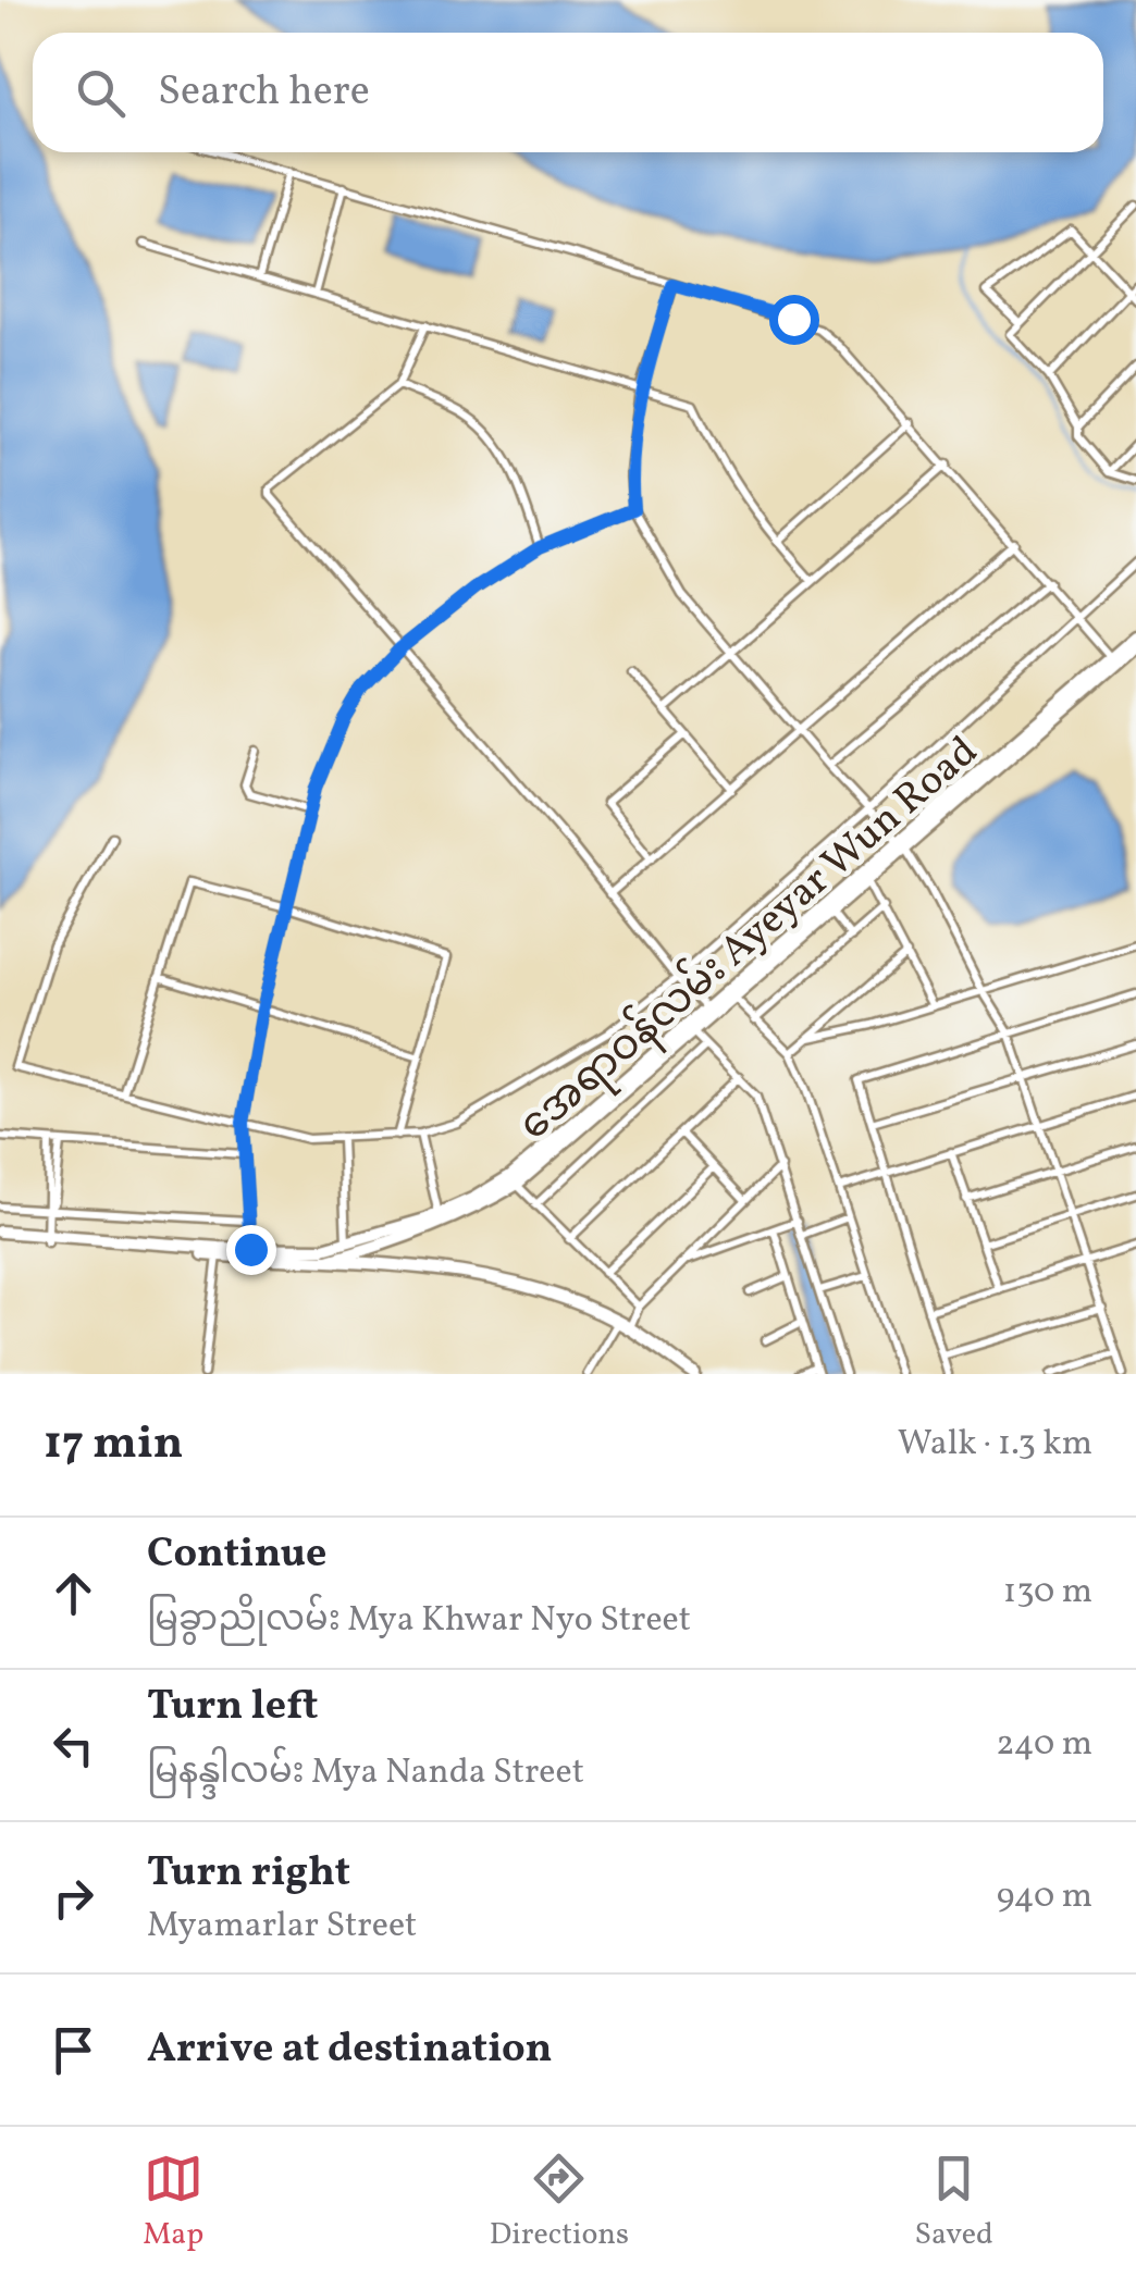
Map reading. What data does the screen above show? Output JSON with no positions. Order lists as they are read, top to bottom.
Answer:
{
  "streets": {
    "main road": ["အေရာဝန်လမ်း Ayeyar Wun Road"]
  },
  "page": {
    "search": "Search here",
    "heading": ["17 min", "Walk · 1.3 km"],
    "list": [
      ["Continue", "မြခွာညိုလမ်း Mya Khwar Nyo Street", "130 m"],
      ["Turn left", "မြနန္ဒါလမ်း Mya Nanda Street", "240 m"],
      ["Turn right", "Myamarlar Street", "940 m"],
      "Arrive at destination"
    ],
    "nav": ["Map", "Directions", "Saved"]
  }
}
